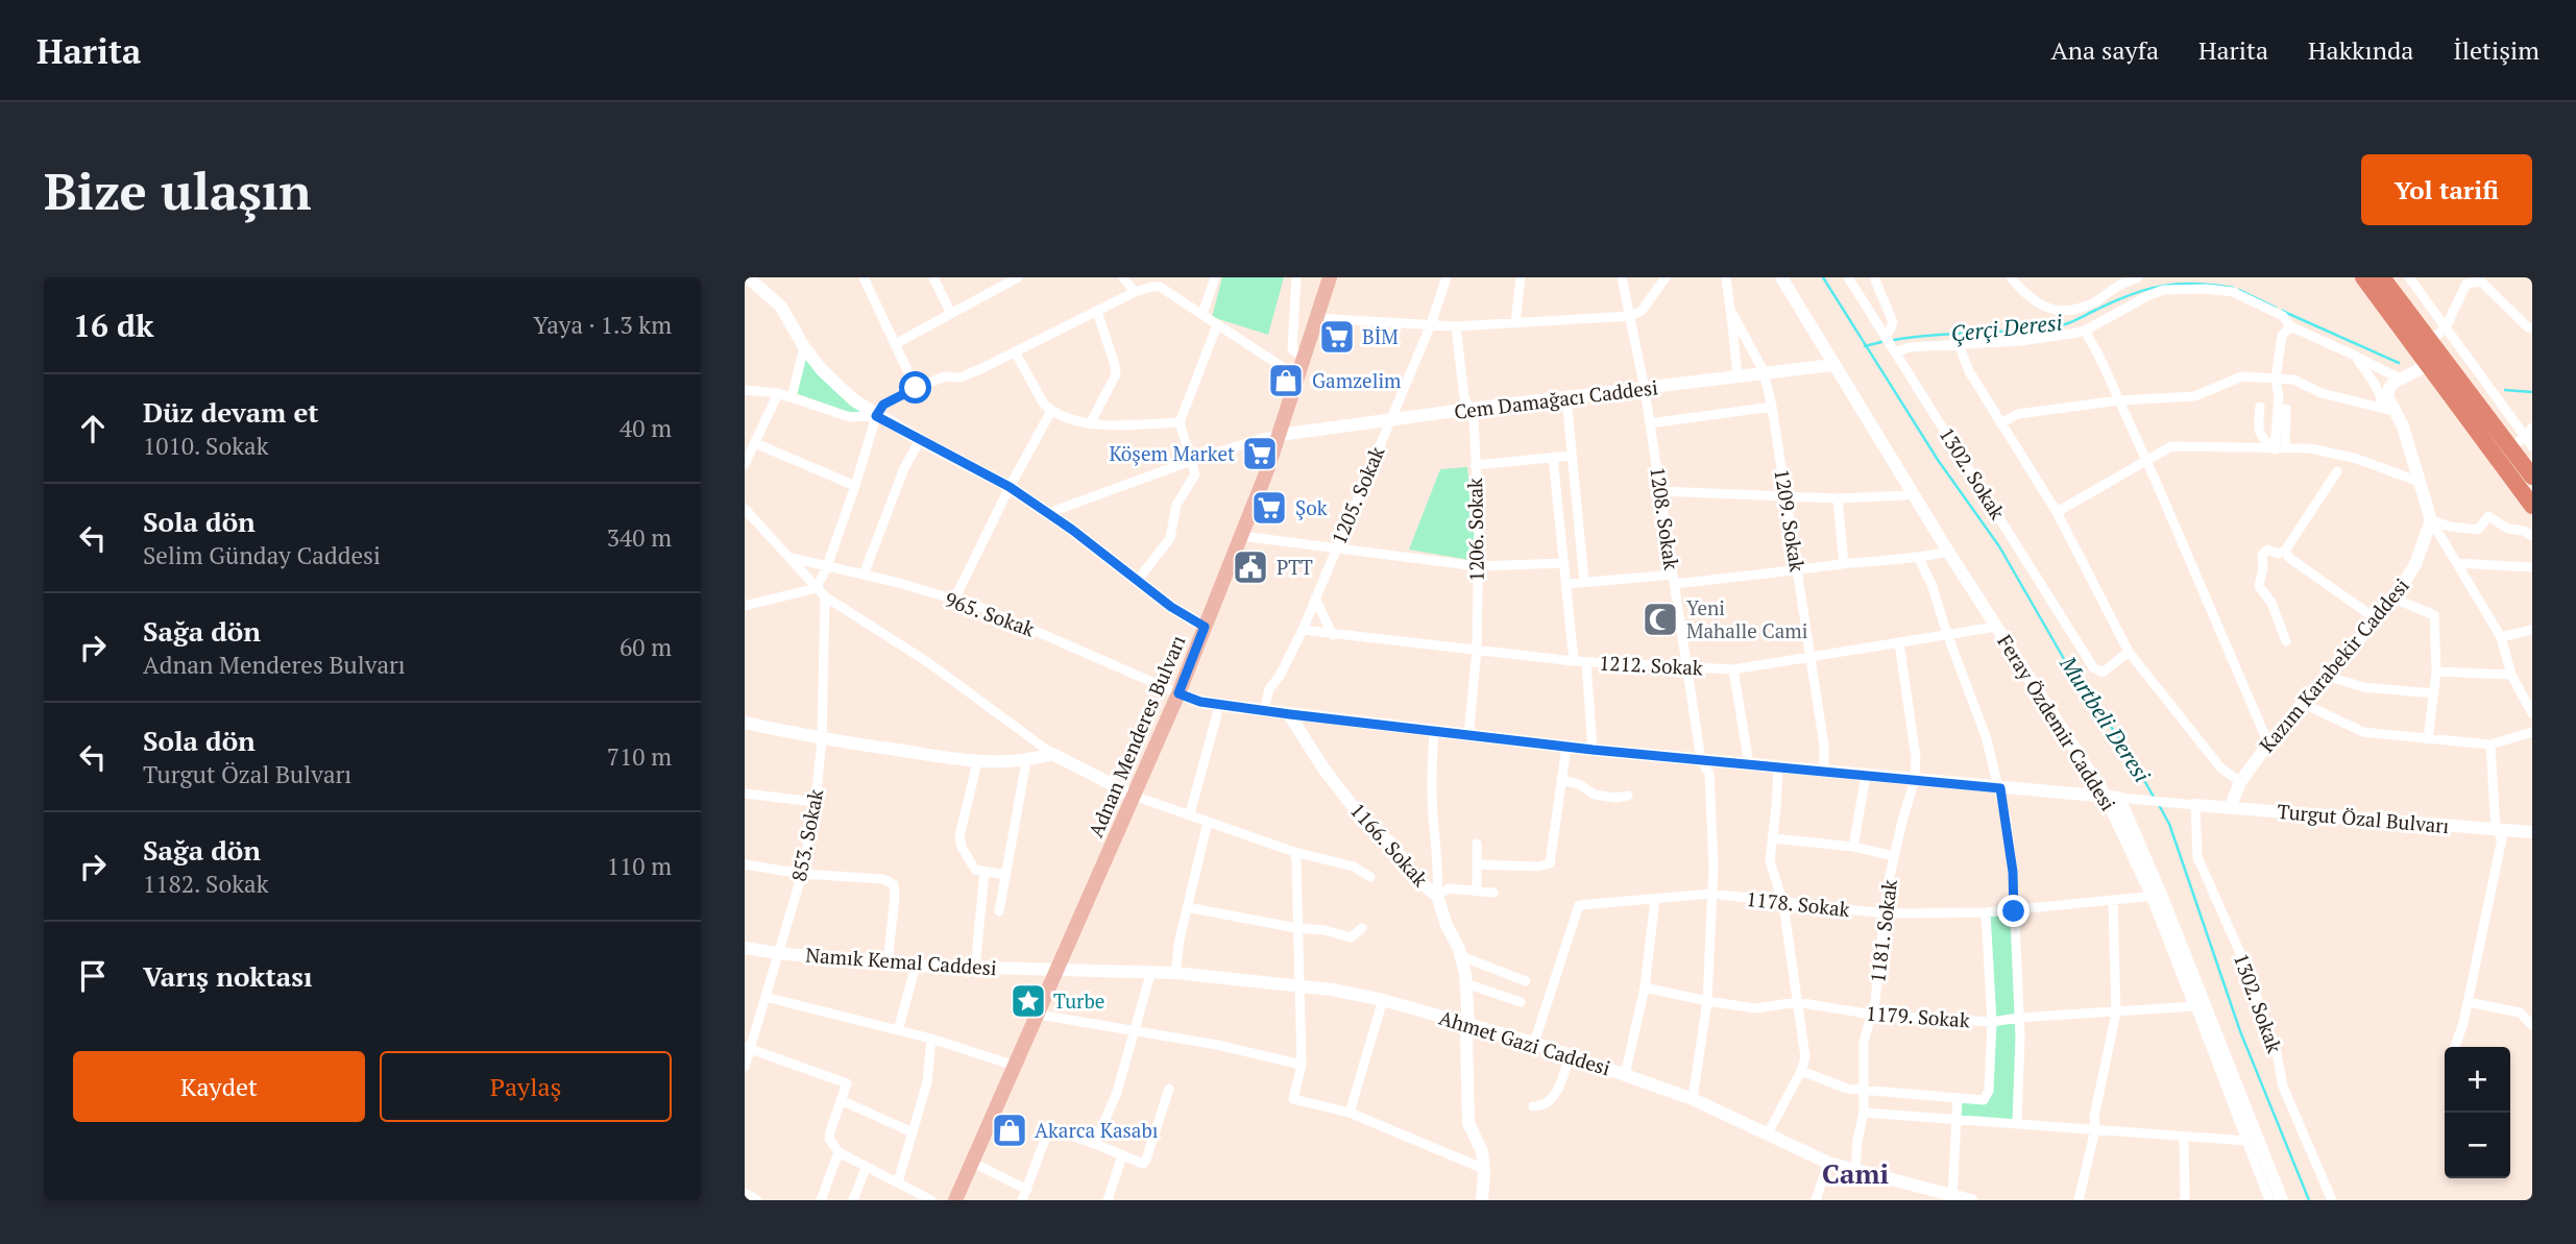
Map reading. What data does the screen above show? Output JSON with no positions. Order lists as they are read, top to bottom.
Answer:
{
  "streets": {
    "main road": ["Adnan Menderes Bulvarı"],
    "street": [
      "Cem Damağacı Caddesi",
      "1302. Sokak",
      "1205. Sokak",
      "1208. Sokak",
      "1209. Sokak",
      "1206. Sokak",
      "965. Sokak",
      "1212. Sokak",
      "Kazım Karabekir Caddesi",
      "Feray Özdemir Caddesi",
      "Turgut Özal Bulvarı",
      "853. Sokak",
      "1166. Sokak",
      "1178. Sokak",
      "1181. Sokak",
      "Namık Kemal Caddesi",
      "1179. Sokak",
      "Ahmet Gazi Caddesi"
    ]
  },
  "crossings": [
    ["Cem Damağacı Caddesi", "1205. Sokak"],
    ["Cem Damağacı Caddesi", "1208. Sokak"],
    ["Cem Damağacı Caddesi", "1209. Sokak"],
    ["Cem Damağacı Caddesi", "1206. Sokak"],
    ["Cem Damağacı Caddesi", "Feray Özdemir Caddesi"],
    ["Cem Damağacı Caddesi", "Adnan Menderes Bulvarı"],
    ["1302. Sokak", "Turgut Özal Bulvarı"],
    ["1205. Sokak", "1212. Sokak"],
    ["1208. Sokak", "1212. Sokak"],
    ["1208. Sokak", "1178. Sokak"],
    ["1208. Sokak", "1179. Sokak"],
    ["1208. Sokak", "Ahmet Gazi Caddesi"],
    ["1209. Sokak", "1212. Sokak"],
    ["1206. Sokak", "1212. Sokak"],
    ["965. Sokak", "Adnan Menderes Bulvarı"],
    ["1212. Sokak", "Feray Özdemir Caddesi"],
    ["1212. Sokak", "1181. Sokak"],
    ["Kazım Karabekir Caddesi", "Turgut Özal Bulvarı"],
    ["Feray Özdemir Caddesi", "1178. Sokak"],
    ["Feray Özdemir Caddesi", "1179. Sokak"],
    ["Adnan Menderes Bulvarı", "Namık Kemal Caddesi"],
    ["Adnan Menderes Bulvarı", "Ahmet Gazi Caddesi"],
    ["853. Sokak", "Namık Kemal Caddesi"],
    ["1166. Sokak", "Ahmet Gazi Caddesi"],
    ["1178. Sokak", "1181. Sokak"],
    ["1178. Sokak", "Ahmet Gazi Caddesi"],
    ["1181. Sokak", "1179. Sokak"],
    ["1181. Sokak", "Ahmet Gazi Caddesi"],
    ["Namık Kemal Caddesi", "Ahmet Gazi Caddesi"]
  ],
  "districts": ["Cami"],
  "water": ["Çerçi Deresi", "Murtbeli Deresi"],
  "places": {
    "supermarket": ["BİM", "Köşem Market", "Şok"],
    "shop": ["Gamzelim", "Akarca Kasabı"],
    "public building": ["PTT"],
    "mosque": ["Yeni Mahalle Cami"],
    "place": ["Turbe"]
  },
  "page": {
    "header": "Harita",
    "nav": [
      "Ana sayfa",
      "Harita",
      "Hakkında",
      "İletişim"
    ],
    "buttons": [
      "Yol tarifi",
      ["Kaydet", "Paylaş"]
    ],
    "title": "Bize ulaşın",
    "heading": ["16 dk", "Yaya · 1.3 km"],
    "list": [
      ["Düz devam et", "1010. Sokak", "40 m"],
      ["Sola dön", "Selim Günday Caddesi", "340 m"],
      ["Sağa dön", "Adnan Menderes Bulvarı", "60 m"],
      ["Sola dön", "Turgut Özal Bulvarı", "710 m"],
      ["Sağa dön", "1182. Sokak", "110 m"],
      "Varış noktası"
    ],
    "map_buttons": ["+", "−"]
  }
}
